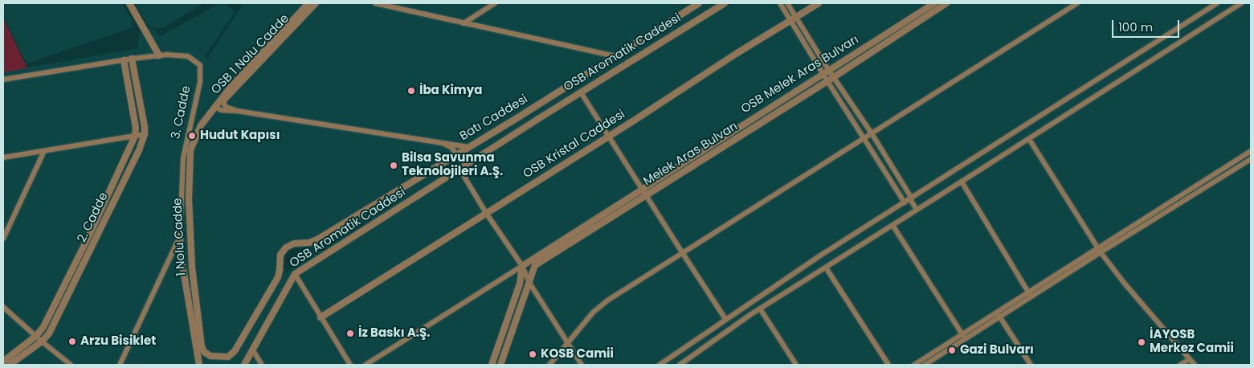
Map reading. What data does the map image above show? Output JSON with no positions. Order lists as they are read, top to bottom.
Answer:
{
  "streets": {
    "street": [
      "OSB Aromatik Caddesi",
      "OSB 1 Nolu Cadde",
      "OSB Melek Aras Bulvarı",
      "3. Cadde",
      "Batı Caddesi",
      "OSB Kristal Caddesi",
      "Melek Aras Bulvarı",
      "2. Cadde",
      "1 Nolu Cadde"
    ]
  },
  "crossings": [
    ["OSB 1 Nolu Cadde", "1 Nolu Cadde"],
    ["OSB Melek Aras Bulvarı", "Melek Aras Bulvarı"],
    ["3. Cadde", "2. Cadde"],
    ["Batı Caddesi", "1 Nolu Cadde"]
  ],
  "places": [
    "İba Kimya",
    "Hudut Kapısı",
    "Bilsa Savunma Teknolojileri A.Ş.",
    "İz Baskı A.Ş.",
    "Arzu Bisiklet",
    "İAYOSB Merkez Camii",
    "Gazi Bulvarı",
    "KOSB Camii"
  ],
  "scale_bar": "100 m"
}
